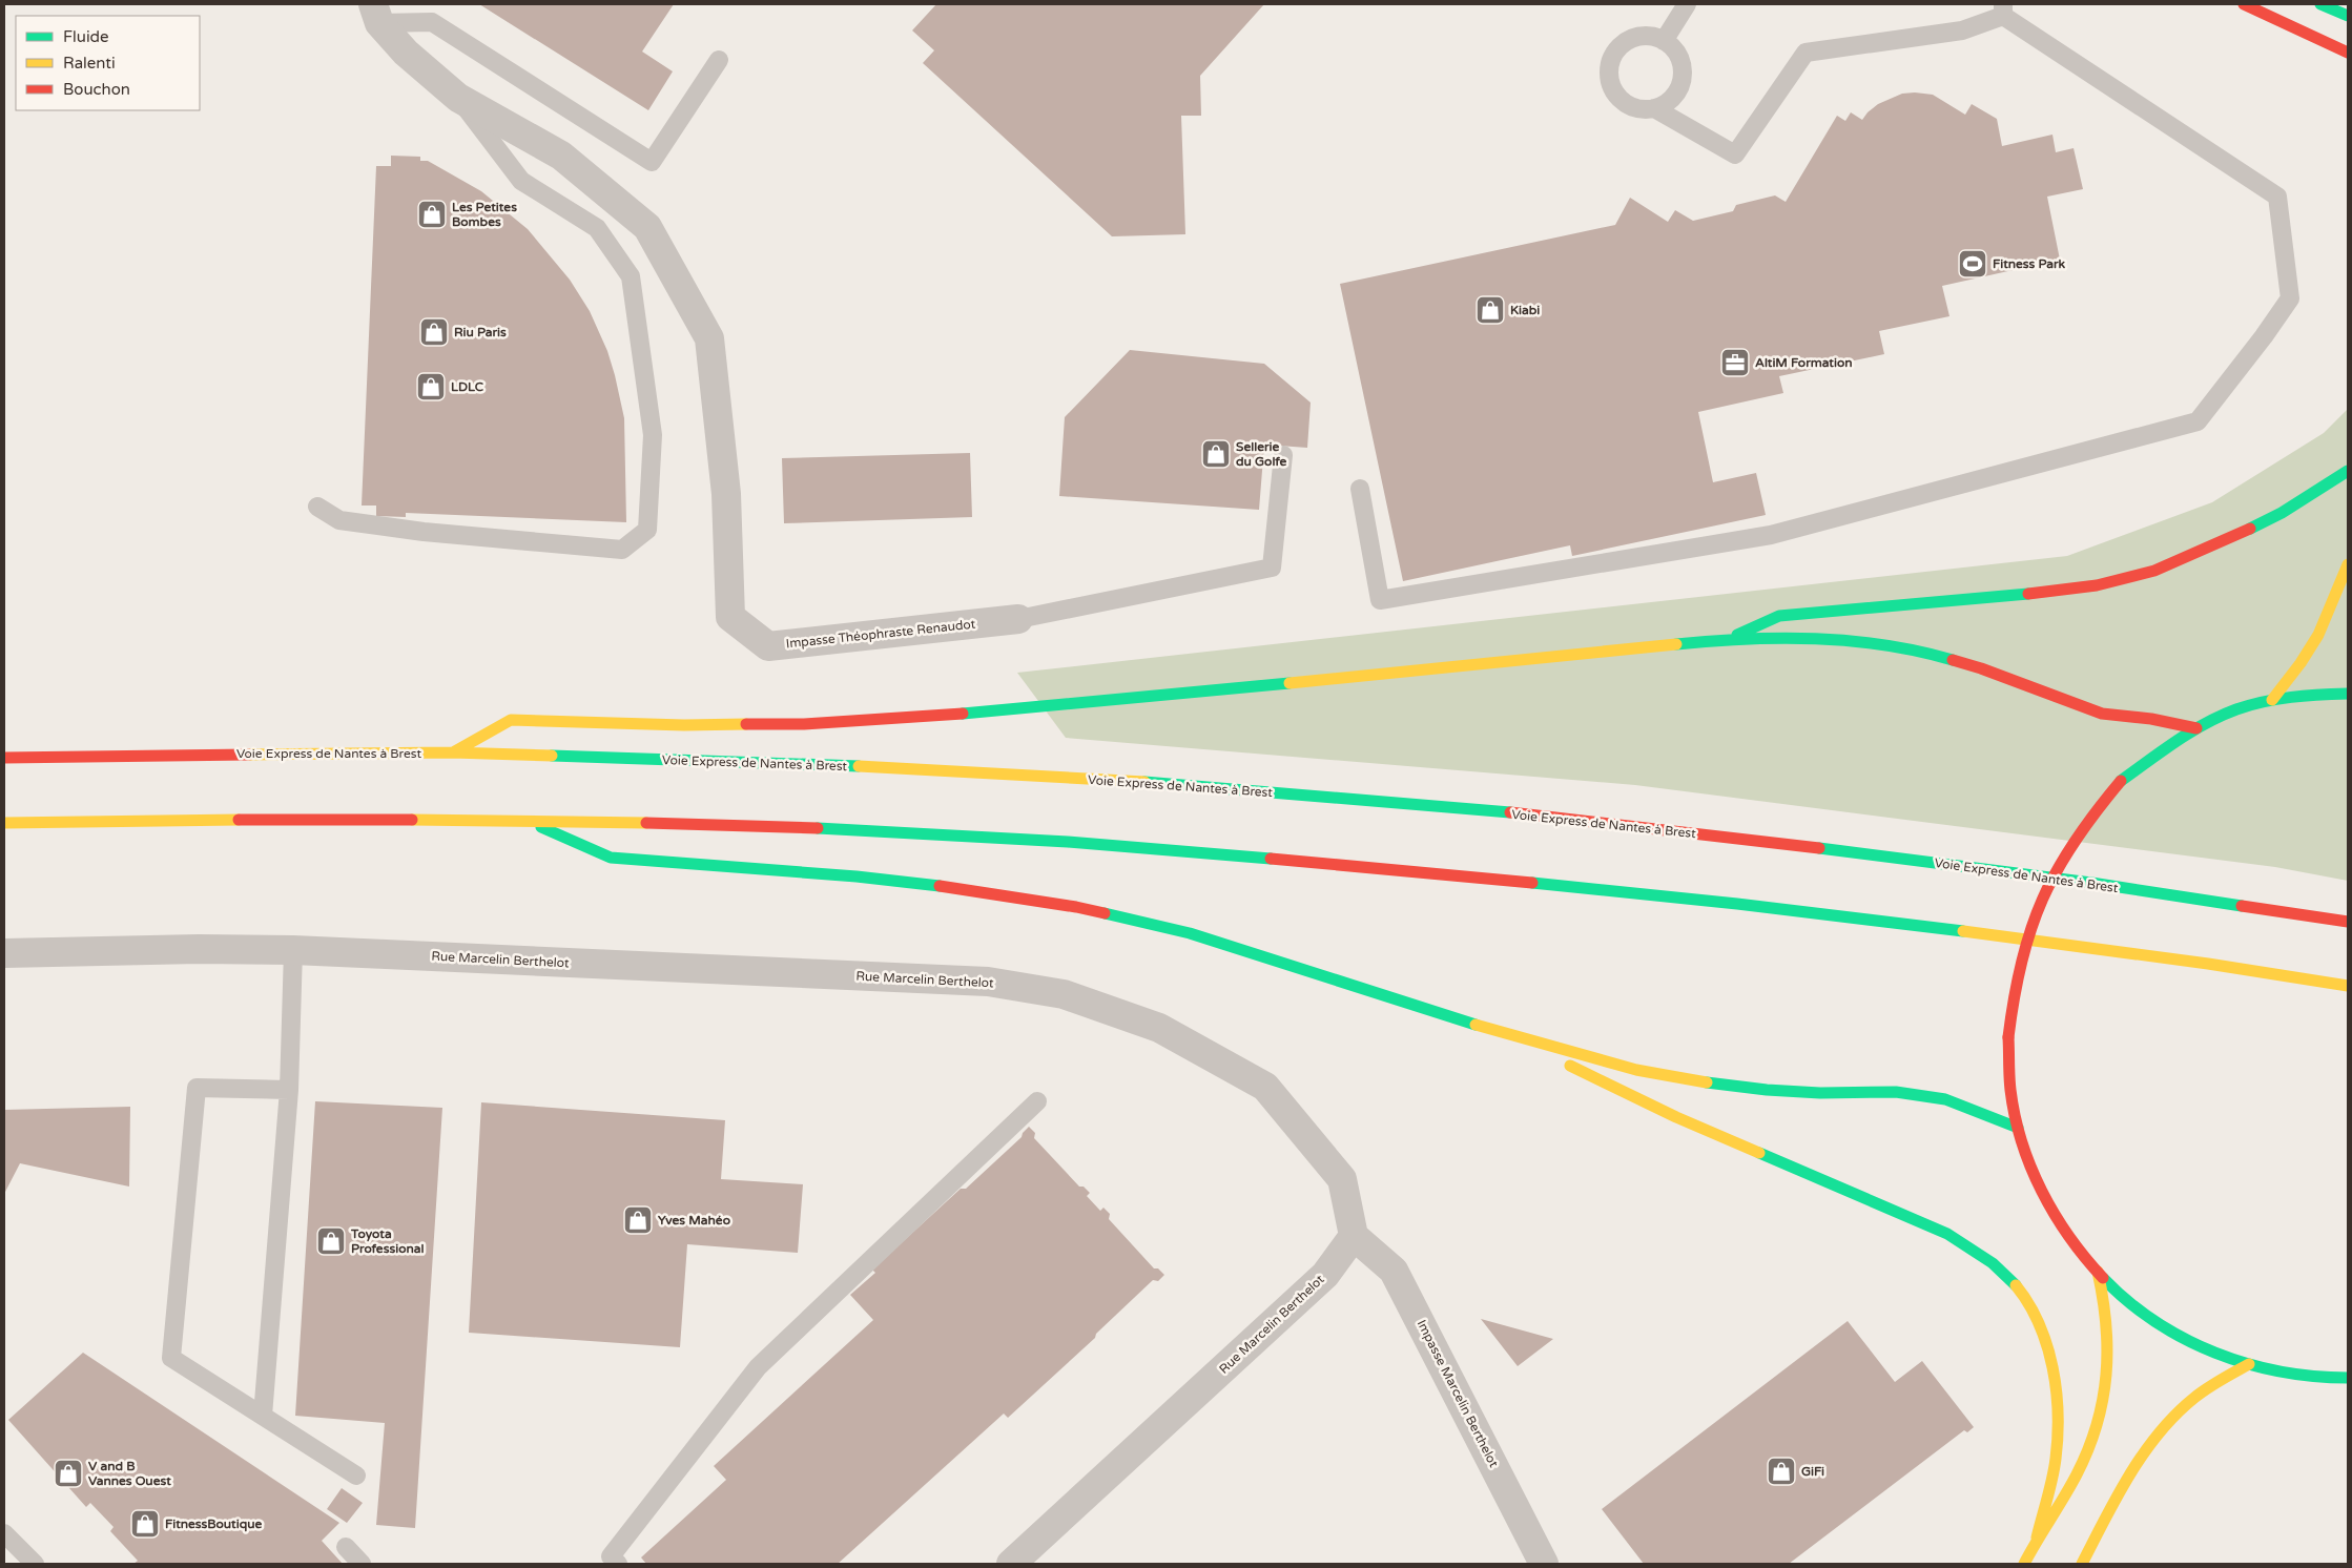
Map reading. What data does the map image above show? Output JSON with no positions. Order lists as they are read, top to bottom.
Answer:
{
  "streets": {
    "main road": ["Voie Express de Nantes à Brest"],
    "street": ["Impasse Théophraste Renaudot", "Rue Marcelin Berthelot", "Impasse Marcelin Berthelot"]
  },
  "crossings": [
    ["Rue Marcelin Berthelot", "Impasse Marcelin Berthelot"]
  ],
  "places": {
    "shop": [
      "Les Petites Bombes",
      "Kiabi",
      "Riu Paris",
      "LDLC",
      "Sellerie du Golfe",
      "Yves Mahéo",
      "Toyota Professional",
      "GiFi",
      "V and B Vannes Ouest",
      "FitnessBoutique"
    ],
    "sports": ["Fitness Park"],
    "office": ["AltiM Formation"]
  },
  "legend": ["Fluide", "Ralenti", "Bouchon"]
}
